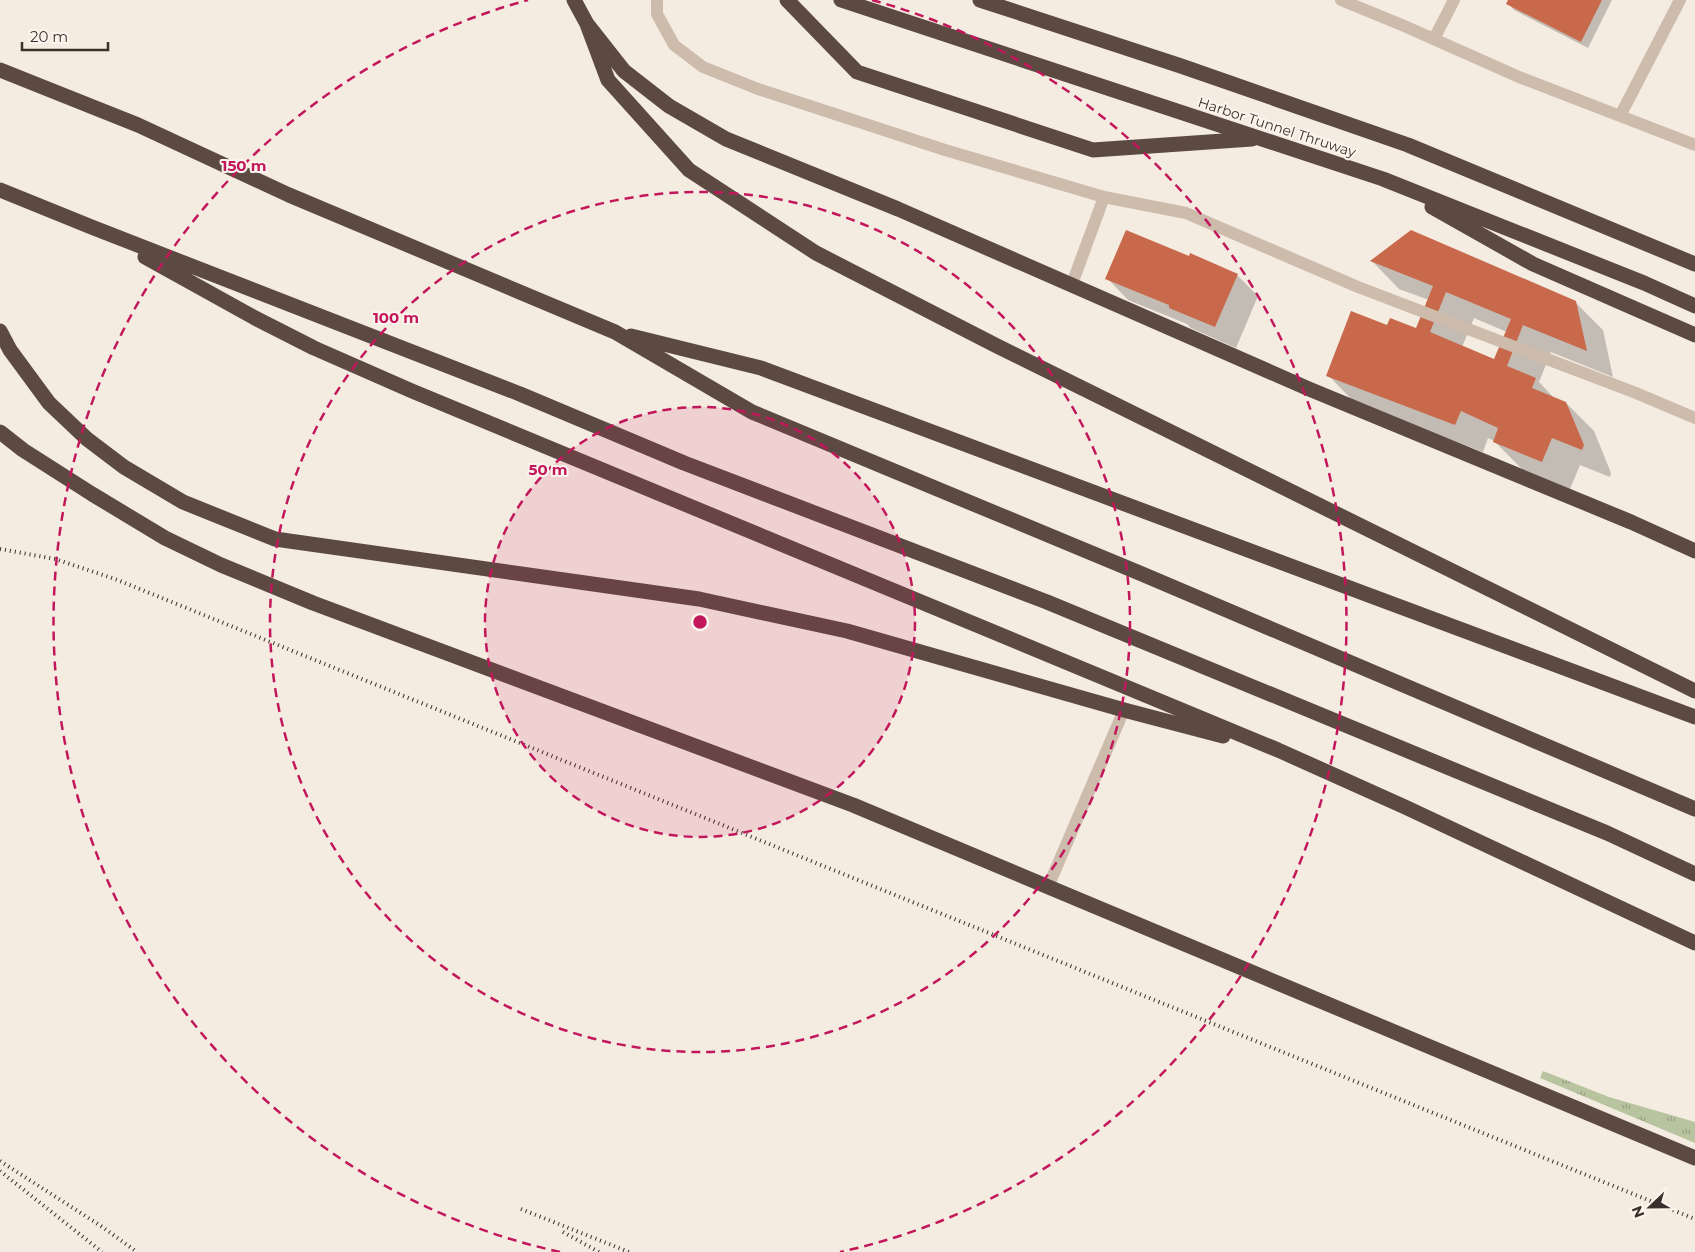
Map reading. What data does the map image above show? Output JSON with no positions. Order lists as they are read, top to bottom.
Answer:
{
  "streets": {
    "highway": ["Harbor Tunnel Thruway"]
  },
  "scale_bar": "20 m",
  "north": "left",
  "rings": ["150 m", "100 m", "50 m"]
}
